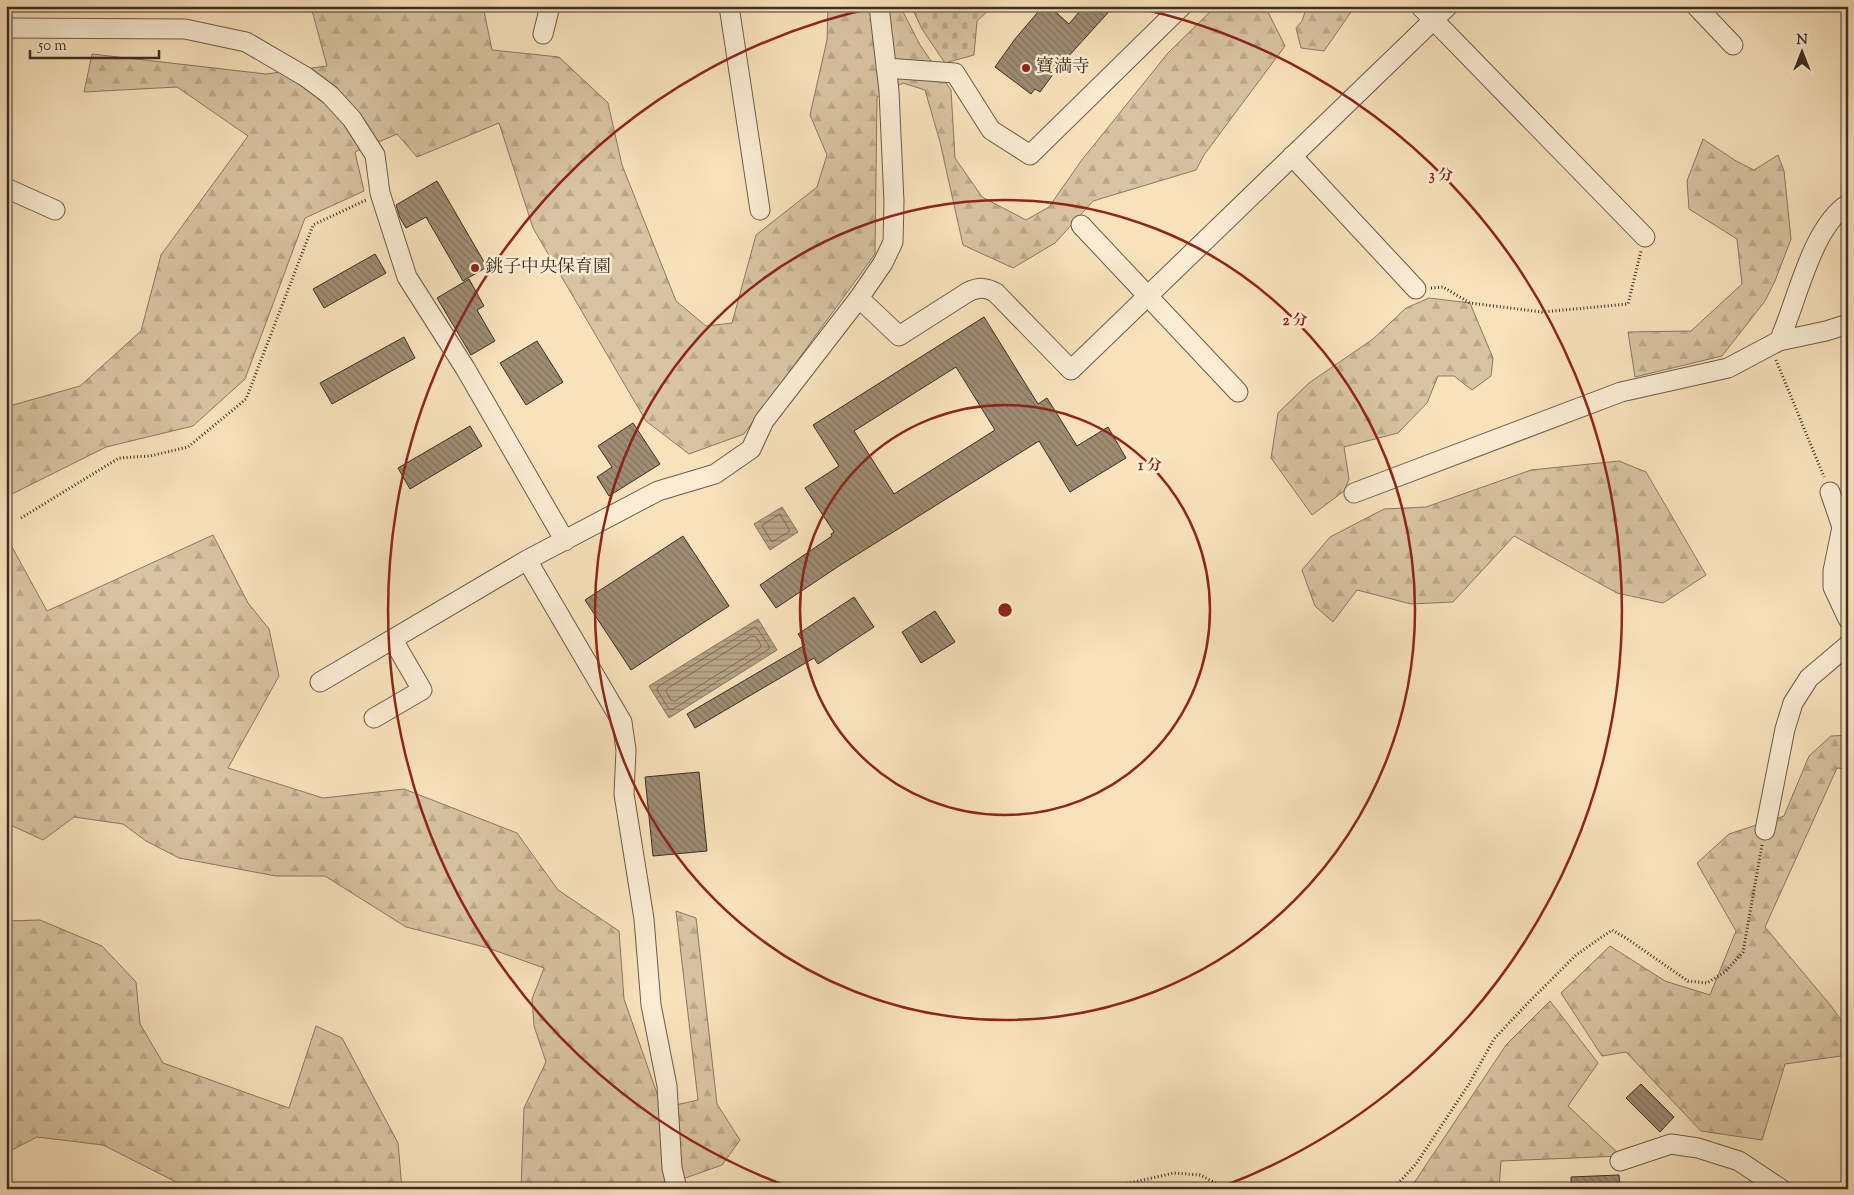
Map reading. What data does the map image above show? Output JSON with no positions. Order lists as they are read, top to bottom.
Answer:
{
  "places": ["寶満寺", "銚子中央保育園"],
  "scale_bar": "50 m",
  "north": "top",
  "rings": ["3 分", "2 分", "1 分"]
}
